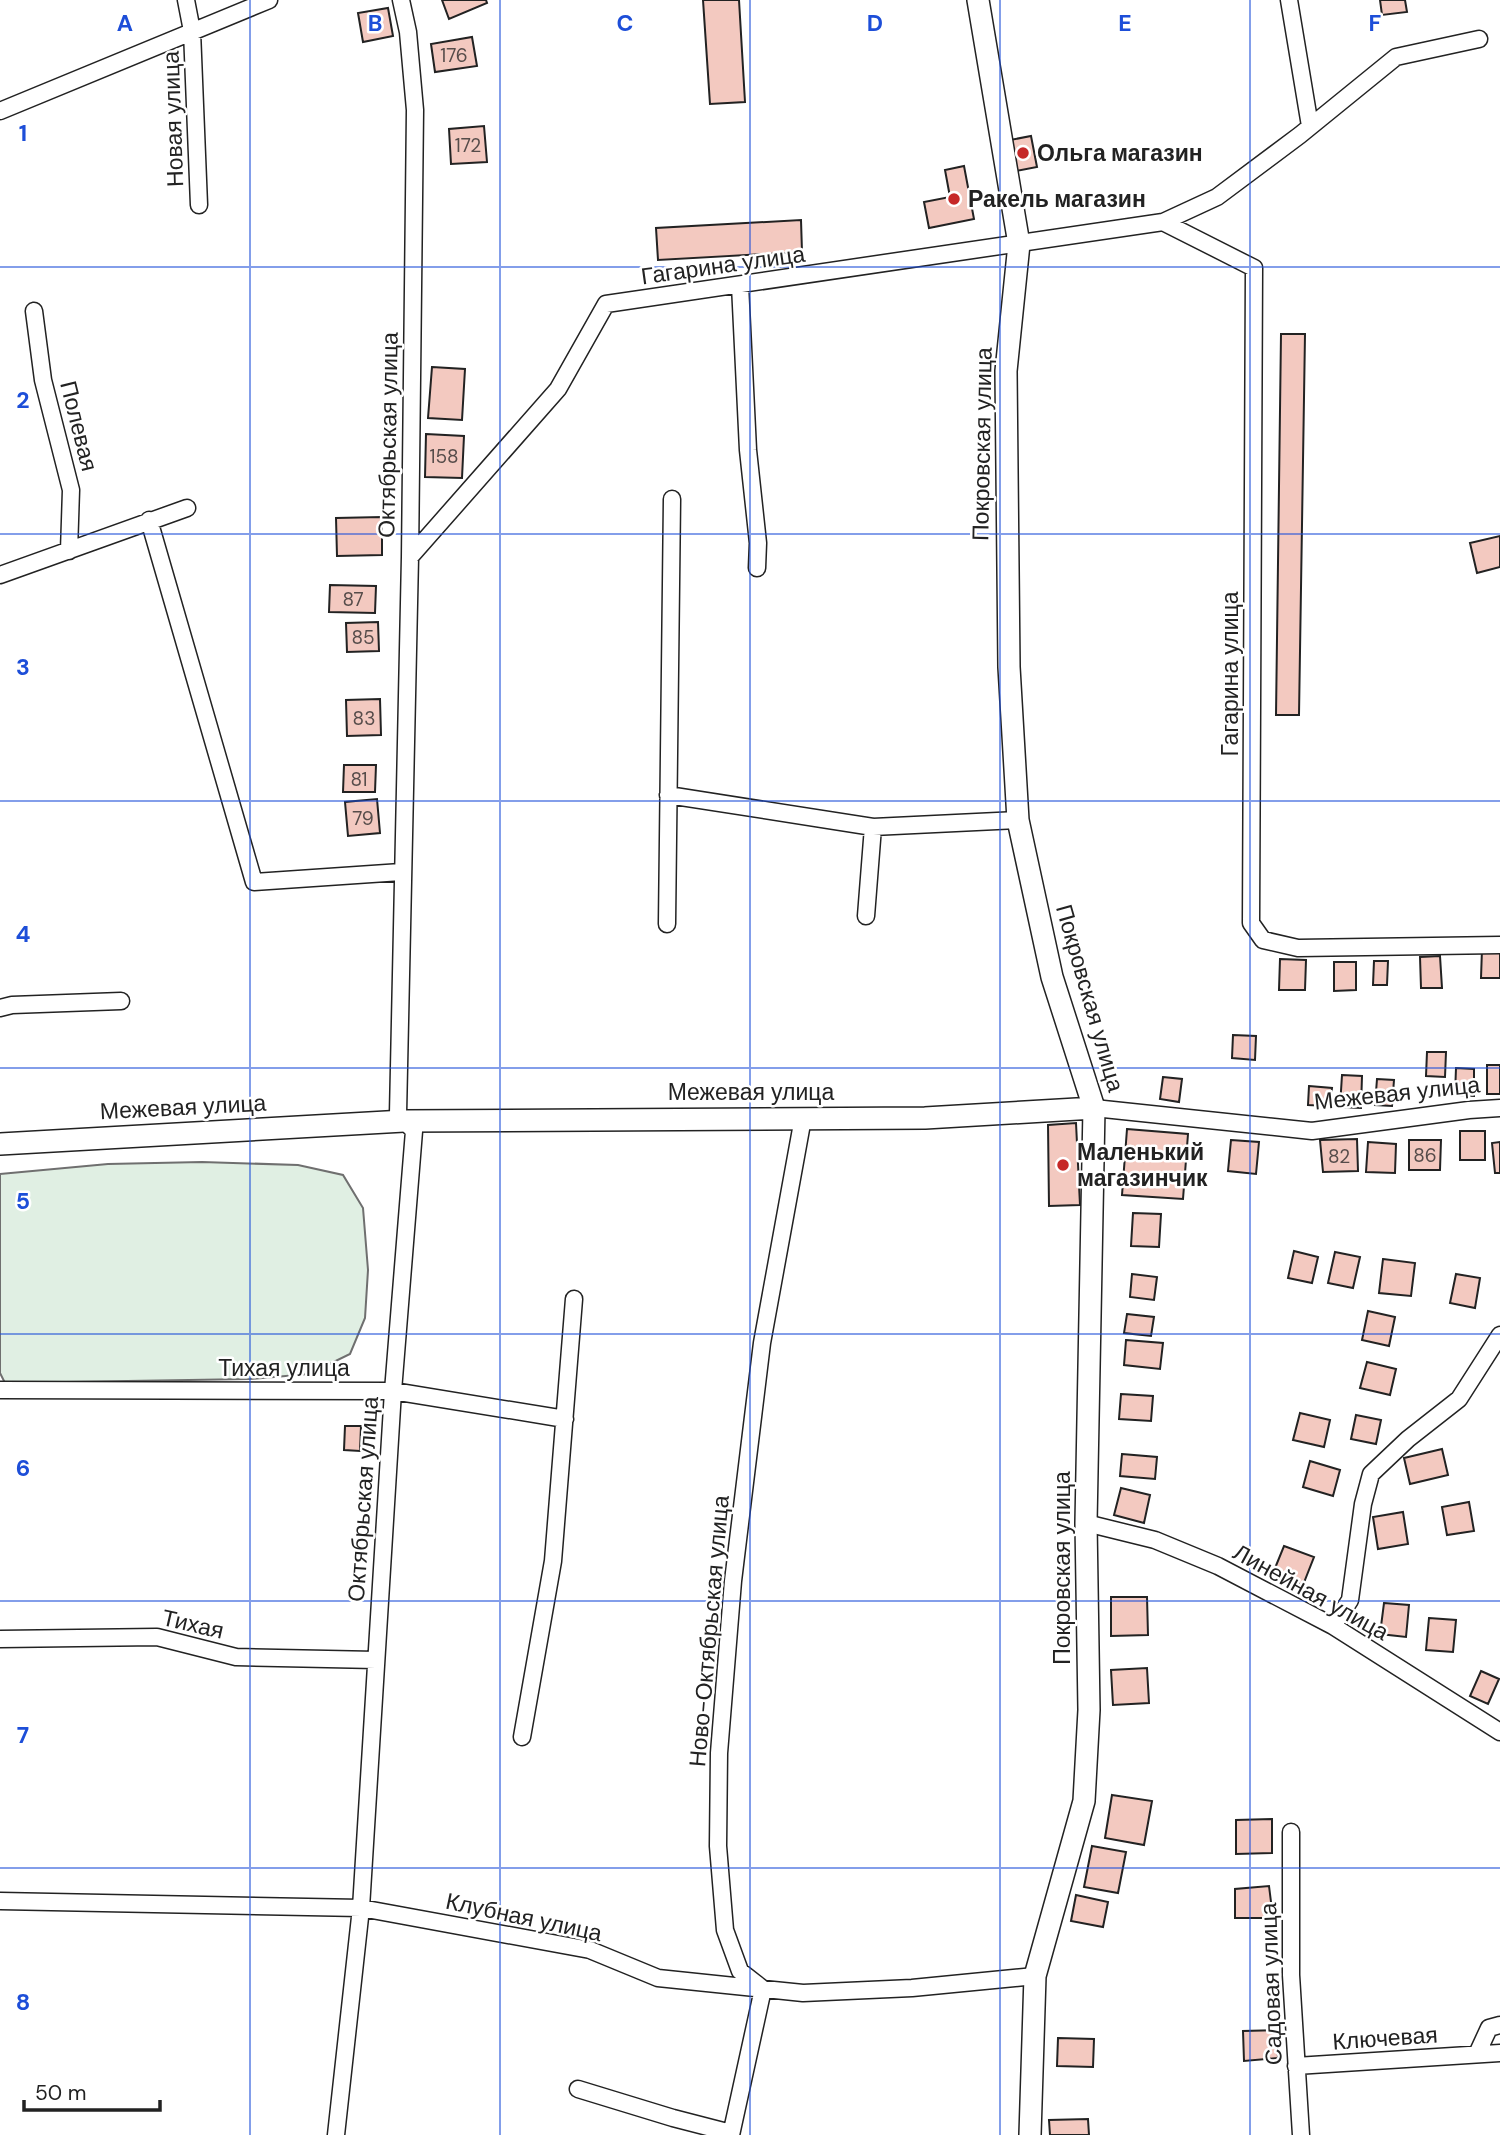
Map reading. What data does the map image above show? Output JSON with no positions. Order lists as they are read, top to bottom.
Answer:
{
  "streets": {
    "street": [
      "Новая улица",
      "Гагарина улица",
      "Полевая",
      "Октябрьская улица",
      "Покровская улица",
      "Межевая улица",
      "Тихая улица",
      "Линейная улица",
      "Тихая",
      "Ново-Октябрьская улица",
      "Клубная улица",
      "Садовая улица",
      "Ключевая"
    ]
  },
  "crossings": [
    ["Гагарина улица", "Октябрьская улица"],
    ["Гагарина улица", "Покровская улица"],
    ["Октябрьская улица", "Межевая улица"],
    ["Октябрьская улица", "Тихая улица"],
    ["Октябрьская улица", "Тихая"],
    ["Октябрьская улица", "Клубная улица"],
    ["Покровская улица", "Межевая улица"],
    ["Покровская улица", "Линейная улица"],
    ["Покровская улица", "Клубная улица"],
    ["Межевая улица", "Ново-Октябрьская улица"],
    ["Ново-Октябрьская улица", "Клубная улица"],
    ["Садовая улица", "Ключевая"]
  ],
  "places": ["Ольга магазин", "Ракель магазин", "Маленький магазинчик"],
  "house_numbers": [
    "176",
    "172",
    "158",
    "87",
    "85",
    "83",
    "81",
    "79",
    "86",
    "82"
  ],
  "scale_bar": "50 m",
  "grid": {
    "columns": [
      "A",
      "B",
      "C",
      "D",
      "E",
      "F"
    ],
    "rows": [
      "1",
      "2",
      "3",
      "4",
      "5",
      "6",
      "7",
      "8"
    ]
  }
}
